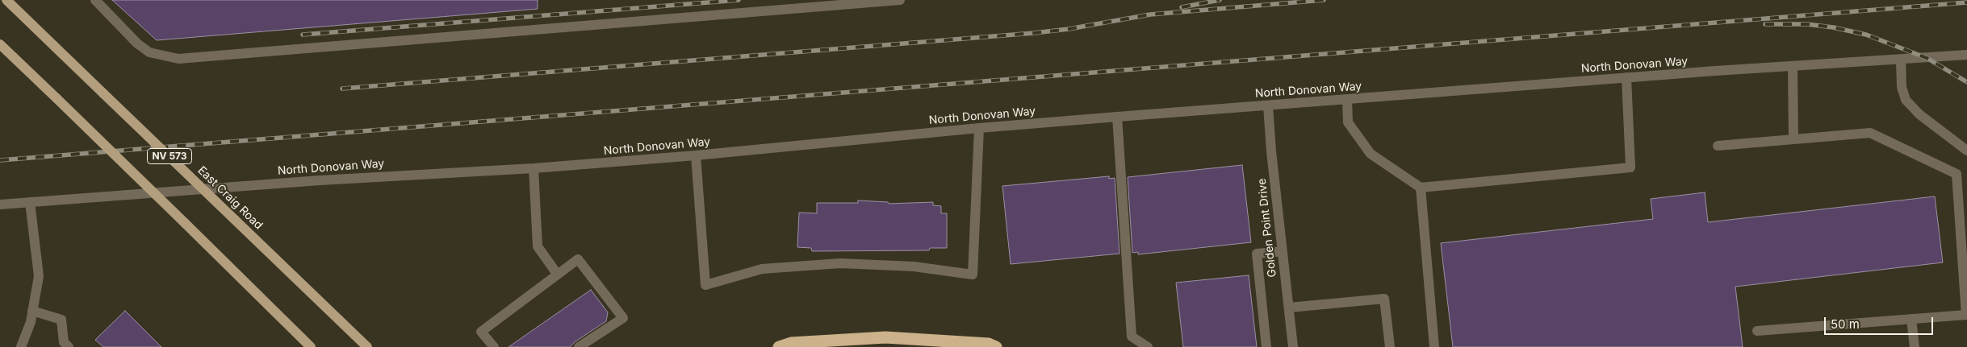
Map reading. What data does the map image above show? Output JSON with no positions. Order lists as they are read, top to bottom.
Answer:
{
  "streets": {
    "main road": ["NV 573", "East Craig Road"],
    "street": ["North Donovan Way", "Golden Point Drive"]
  },
  "crossings": [
    ["North Donovan Way", "Golden Point Drive"]
  ],
  "scale_bar": "50 m"
}
